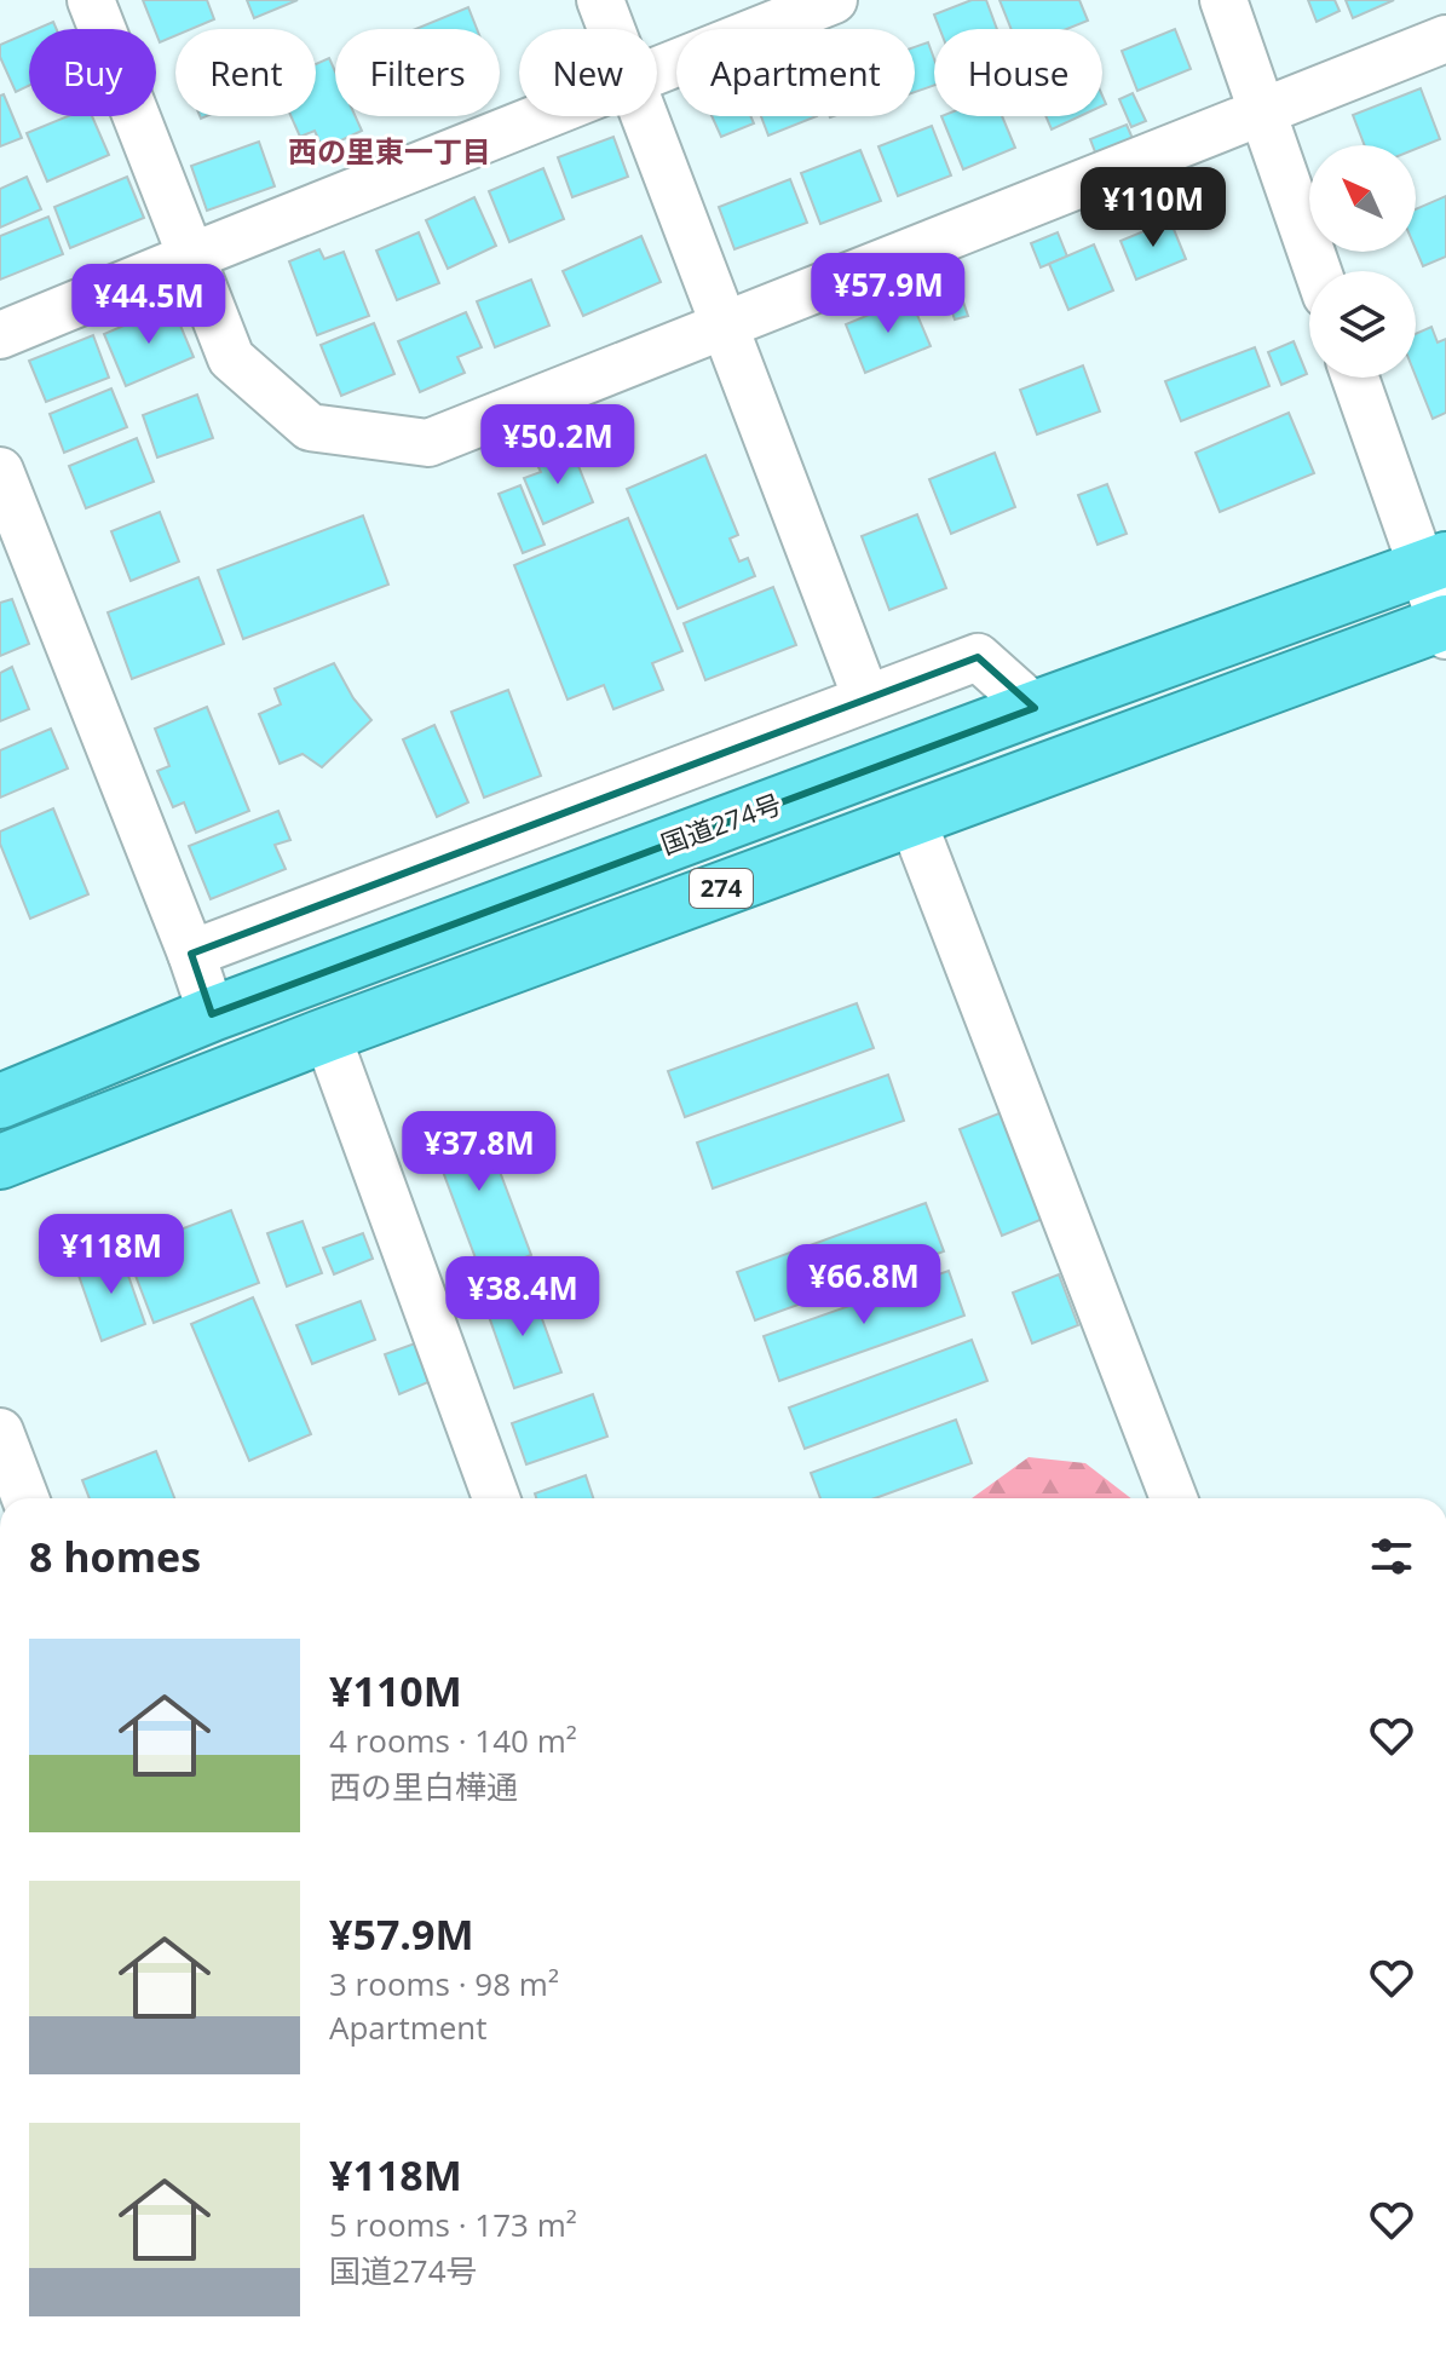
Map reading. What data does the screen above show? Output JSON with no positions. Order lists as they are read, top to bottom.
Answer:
{
  "streets": {
    "highway": ["国道274号", "274"]
  },
  "districts": ["西の里東一丁目"],
  "north": "top left",
  "page": {
    "chip": [
      "Buy",
      "Rent",
      "Filters",
      "New",
      "Apartment",
      "House"
    ],
    "price": [
      "¥110M",
      "¥57.9M",
      "¥44.5M",
      "¥50.2M",
      "¥37.8M",
      "¥118M",
      "¥66.8M",
      "¥38.4M"
    ],
    "heading": "8 homes",
    "list": [
      {
        "name": "¥110M",
        "note": "4 rooms · 140 m² · 西の里白樺通"
      },
      {
        "name": "¥57.9M",
        "note": "3 rooms · 98 m² · Apartment"
      },
      {
        "name": "¥118M",
        "note": "5 rooms · 173 m² · 国道274号"
      }
    ]
  }
}
